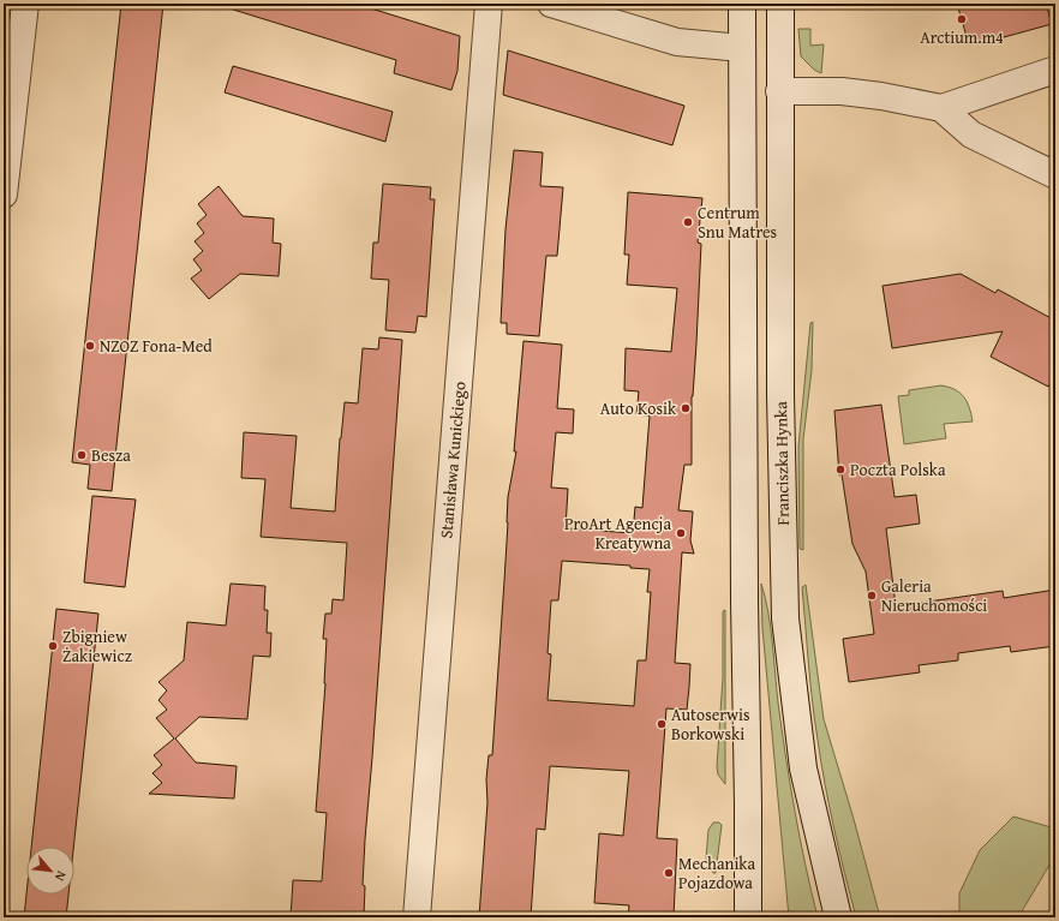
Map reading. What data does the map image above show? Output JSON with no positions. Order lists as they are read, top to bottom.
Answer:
{
  "streets": {
    "main road": ["Stanisława Kunickiego", "Franciszka Hynka"]
  },
  "places": [
    "Arctium.m4",
    "Centrum Snu Matres",
    "NZOZ Fona-Med",
    "Auto Kosik",
    "Besza",
    "Poczta Polska",
    "ProArt Agencja Kreatywna",
    "Galeria Nieruchomości",
    "Zbigniew Żakiewicz",
    "Autoserwis Borkowski",
    "Mechanika Pojazdowa"
  ],
  "north": "bottom right"
}
